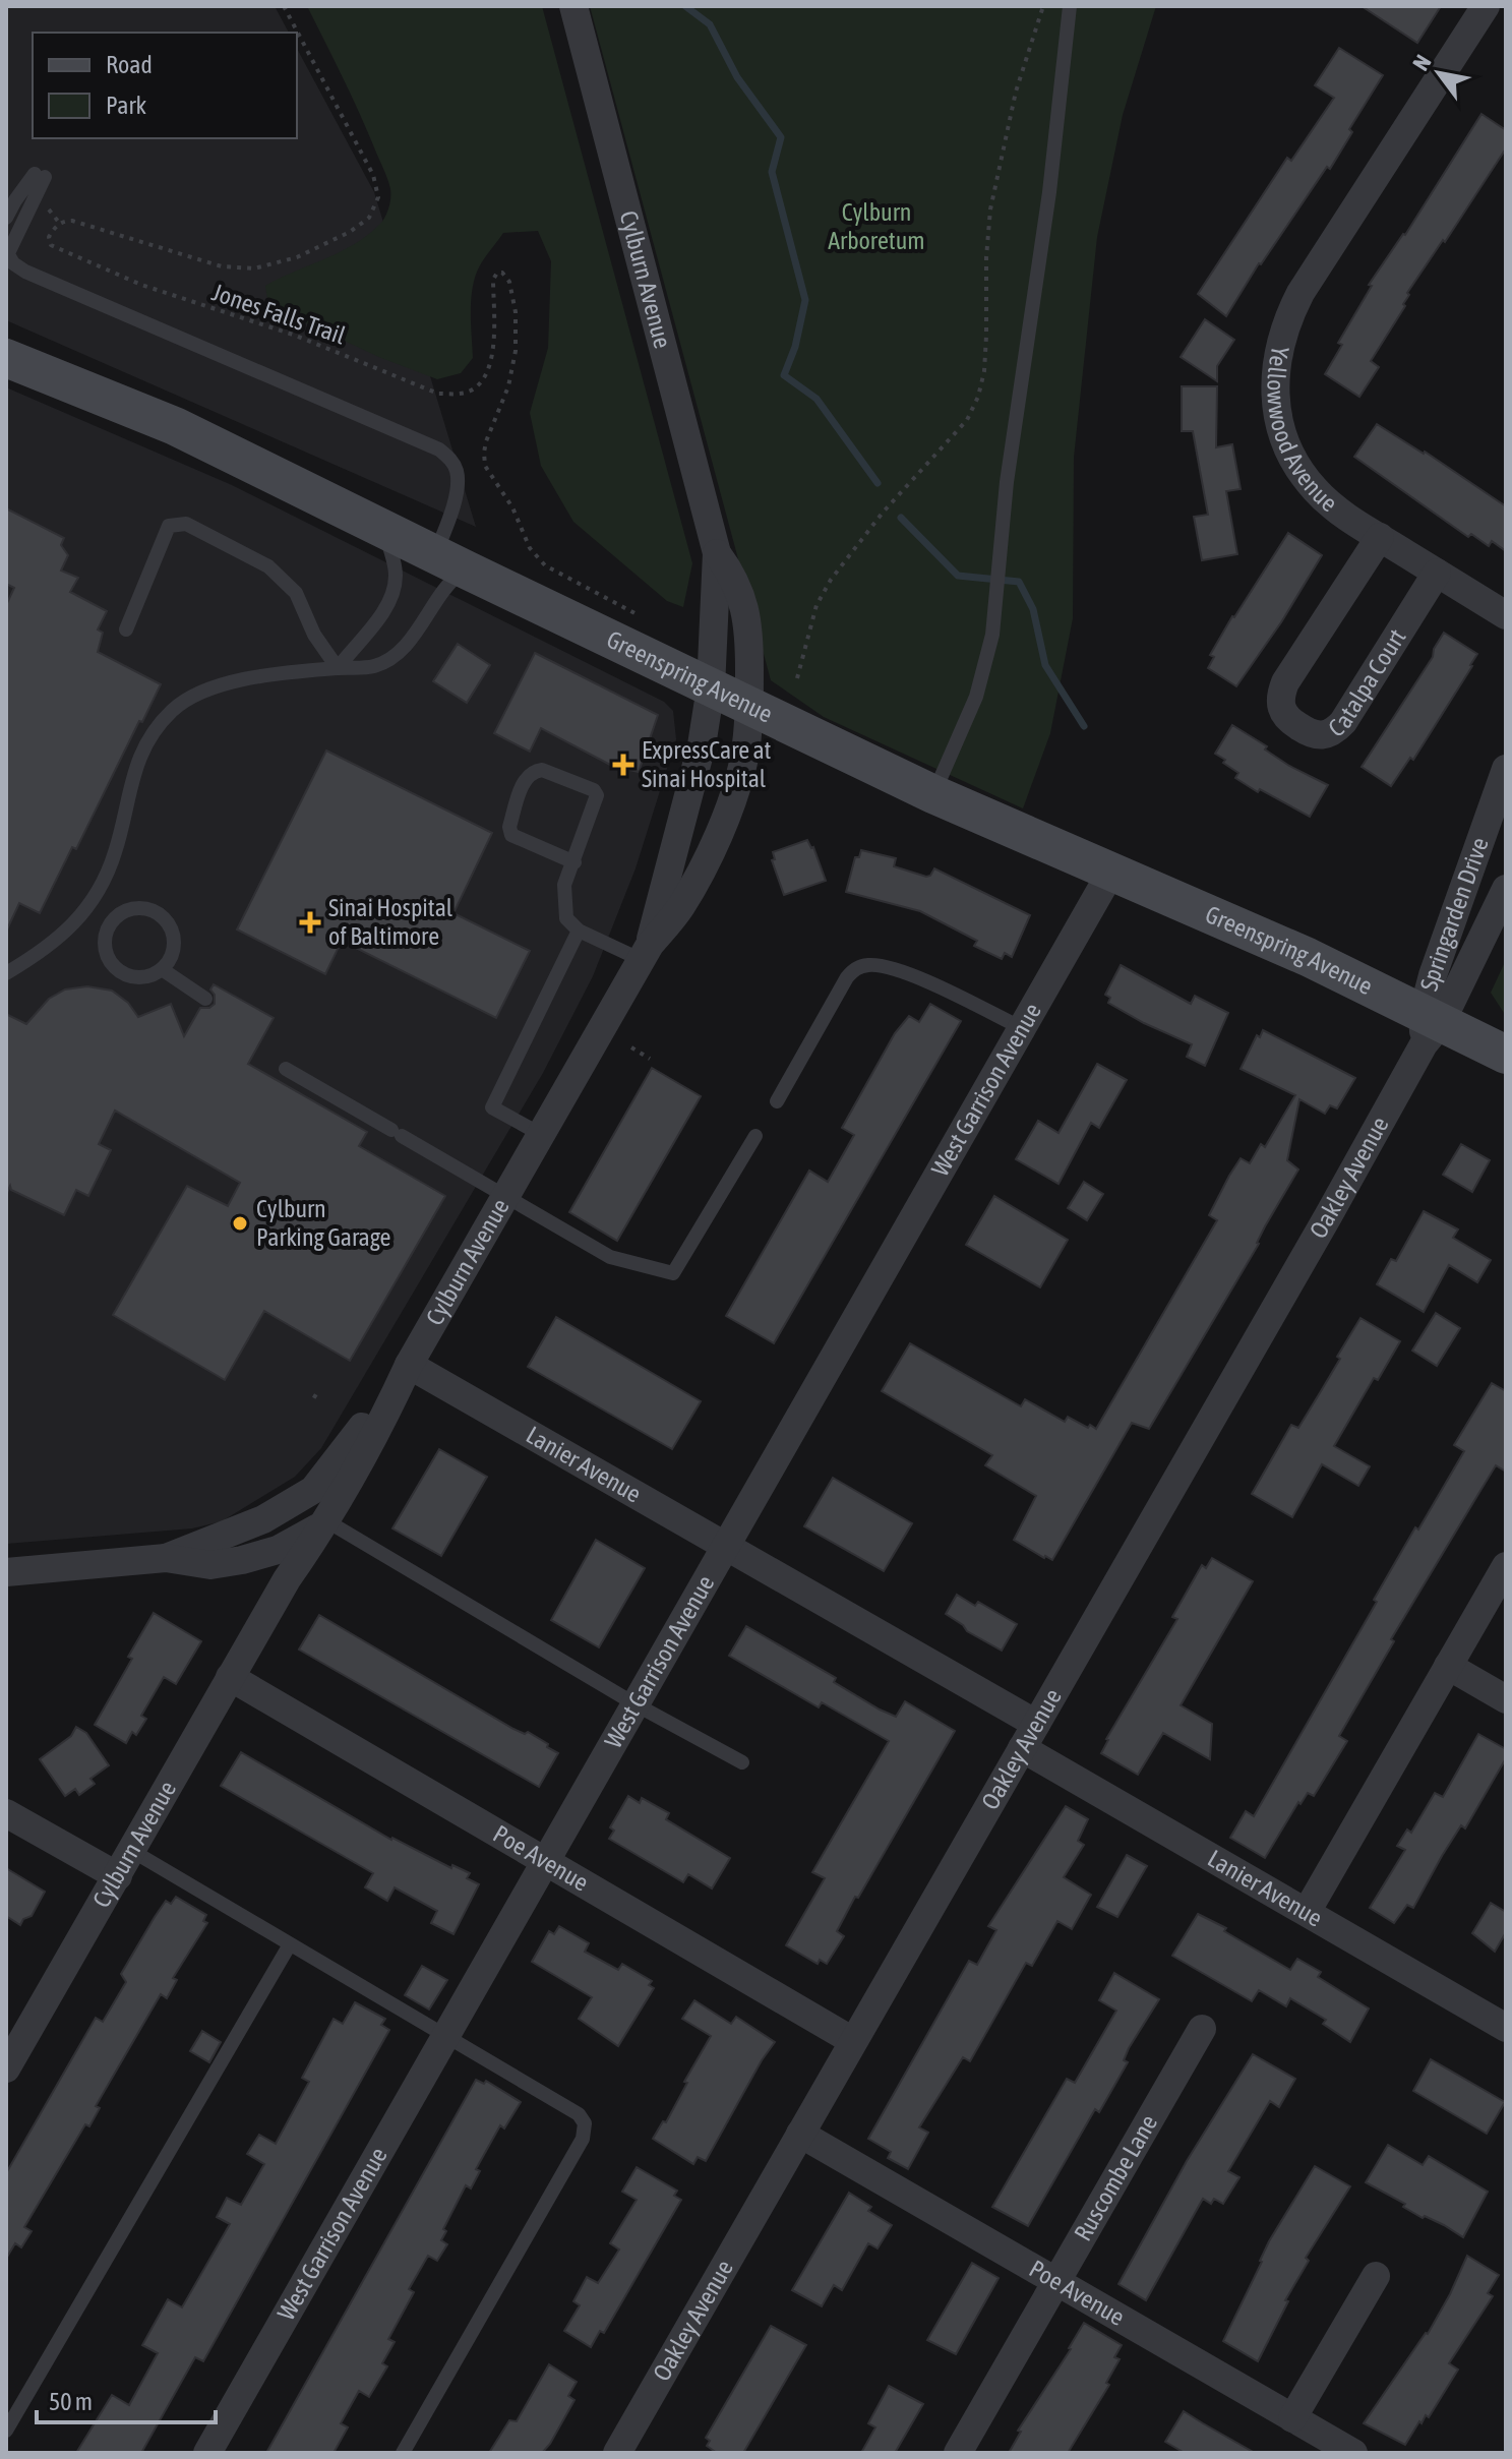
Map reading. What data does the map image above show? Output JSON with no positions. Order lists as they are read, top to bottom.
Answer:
{
  "streets": {
    "main road": ["Greenspring Avenue"],
    "street": [
      "Cylburn Avenue",
      "Yellowwood Avenue",
      "Catalpa Court",
      "Springarden Drive",
      "West Garrison Avenue",
      "Oakley Avenue",
      "Lanier Avenue",
      "Poe Avenue",
      "Ruscombe Lane"
    ],
    "path": ["Jones Falls Trail"]
  },
  "crossings": [
    ["Cylburn Avenue", "Greenspring Avenue"],
    ["Cylburn Avenue", "Lanier Avenue"],
    ["Cylburn Avenue", "Poe Avenue"],
    ["Yellowwood Avenue", "Catalpa Court"],
    ["Greenspring Avenue", "Springarden Drive"],
    ["Greenspring Avenue", "West Garrison Avenue"],
    ["Greenspring Avenue", "Oakley Avenue"],
    ["Springarden Drive", "Oakley Avenue"],
    ["West Garrison Avenue", "Lanier Avenue"],
    ["West Garrison Avenue", "Poe Avenue"],
    ["Oakley Avenue", "Lanier Avenue"],
    ["Oakley Avenue", "Poe Avenue"],
    ["Poe Avenue", "Ruscombe Lane"]
  ],
  "parks": ["Cylburn Arboretum"],
  "places": {
    "health": ["ExpressCare at Sinai Hospital", "Sinai Hospital of Baltimore"],
    "other": ["Cylburn Parking Garage"]
  },
  "legend": ["Road", "Park"],
  "scale_bar": "50 m",
  "north": "top left"
}
